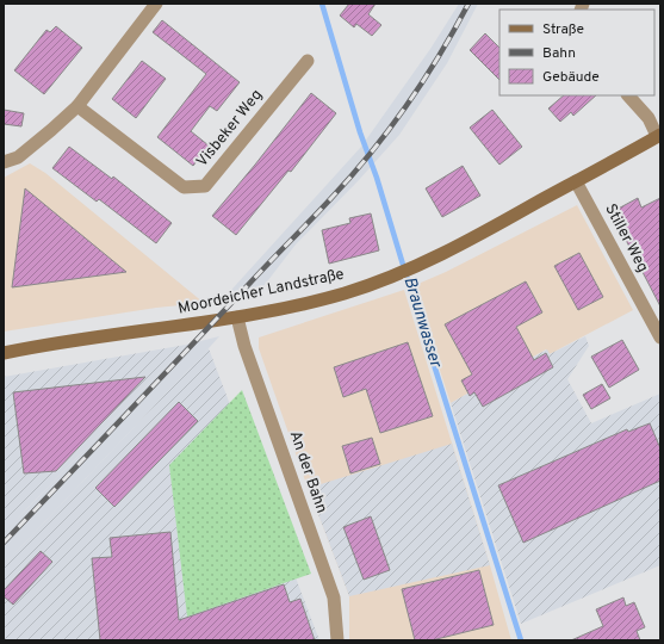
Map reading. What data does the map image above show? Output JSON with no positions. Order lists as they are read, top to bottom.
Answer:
{
  "streets": {
    "main road": ["Moordeicher Landstraße"],
    "street": ["Visbeker Weg", "Stiller Weg", "An der Bahn"]
  },
  "crossings": [
    ["Stiller Weg", "Moordeicher Landstraße"],
    ["Moordeicher Landstraße", "An der Bahn"]
  ],
  "water": ["Braunwasser"],
  "legend": ["Straße", "Bahn", "Gebäude"]
}
